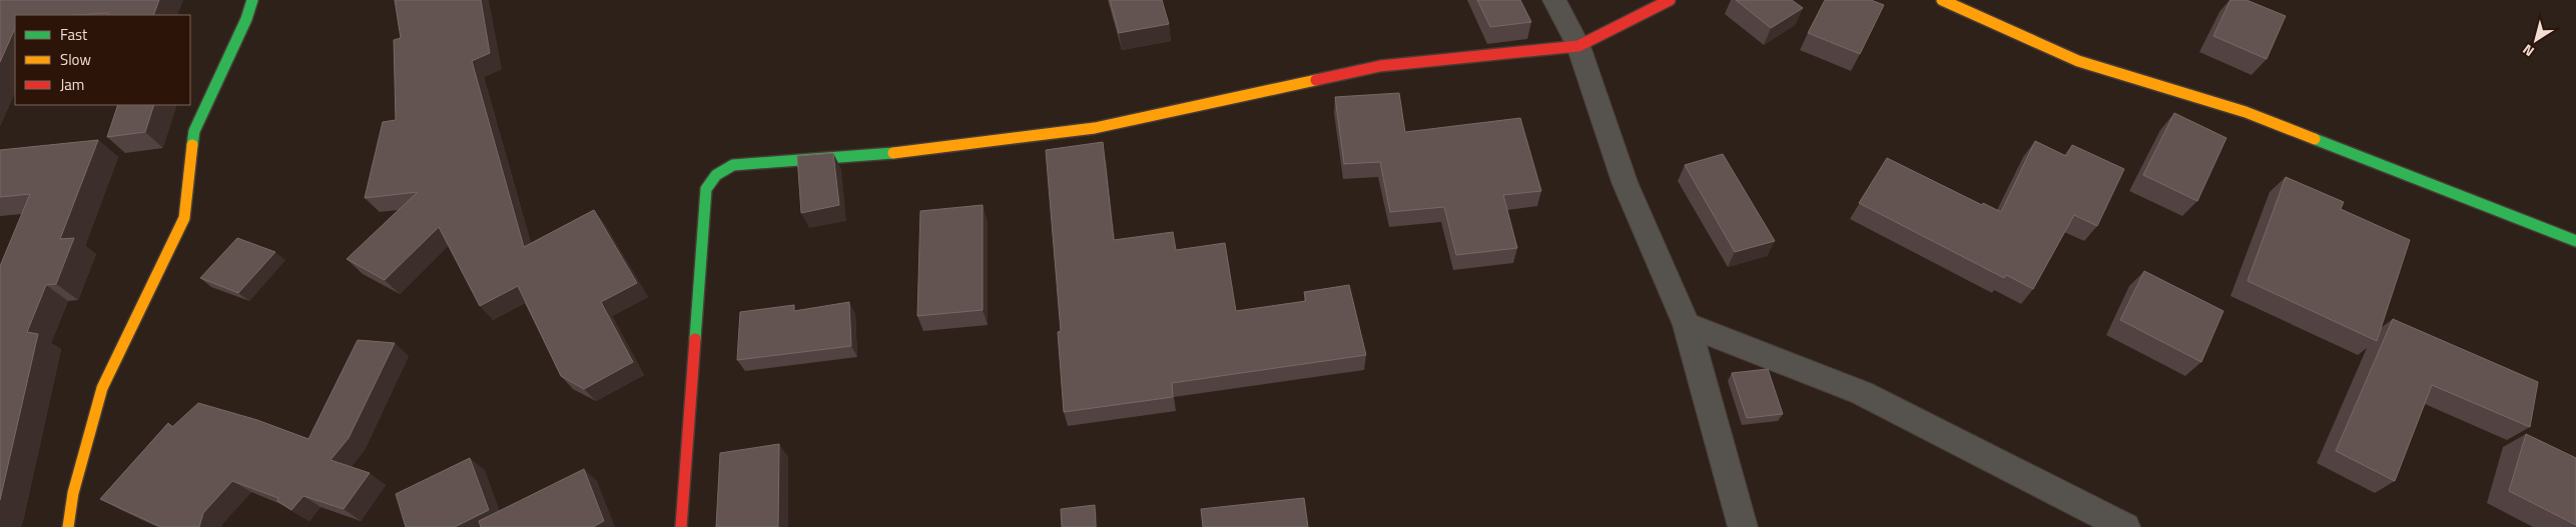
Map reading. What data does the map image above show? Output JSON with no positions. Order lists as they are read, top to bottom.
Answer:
{
  "legend": ["Fast", "Slow", "Jam"],
  "north": "bottom left"
}
